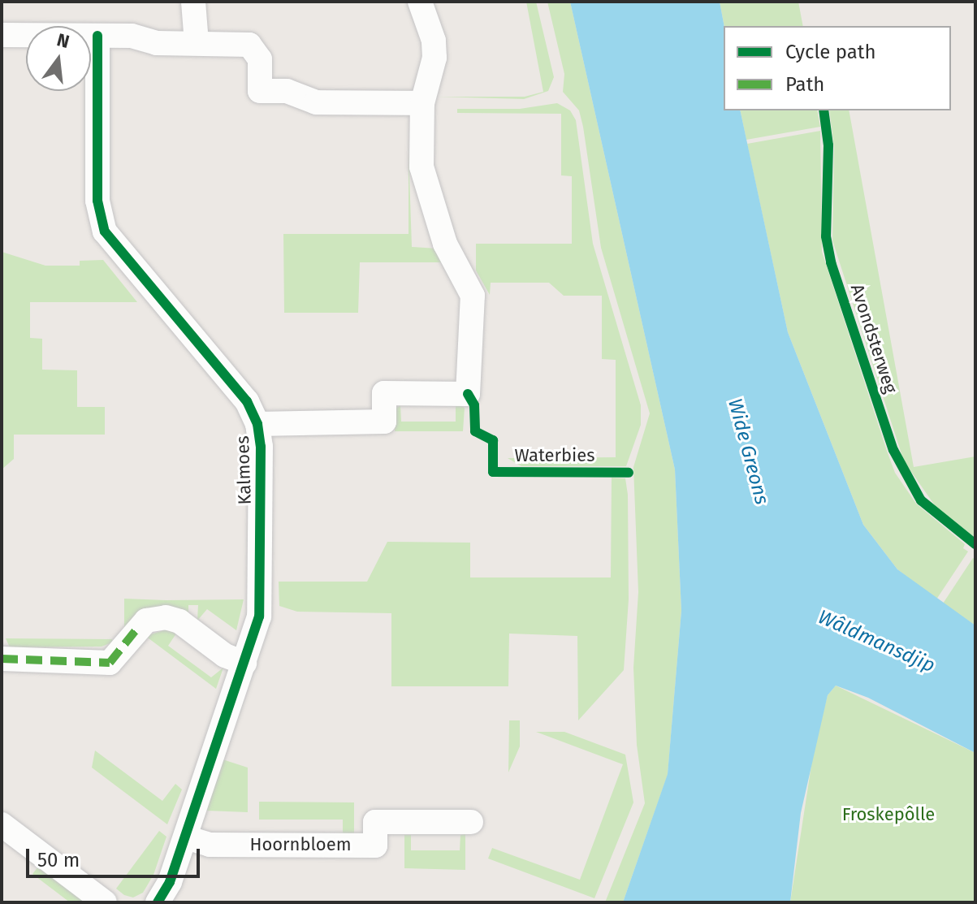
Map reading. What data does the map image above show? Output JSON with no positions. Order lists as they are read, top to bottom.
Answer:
{
  "streets": {
    "street": ["Kalmoes", "Hoornbloem"],
    "cycle path": ["Avondsterweg", "Waterbies"]
  },
  "crossings": [
    ["Kalmoes", "Hoornbloem"]
  ],
  "water": ["Wide Greons", "Wâldmansdjip"],
  "parks": ["Froskepôlle"],
  "legend": ["Cycle path", "Path"],
  "scale_bar": "50 m",
  "north": "top"
}
